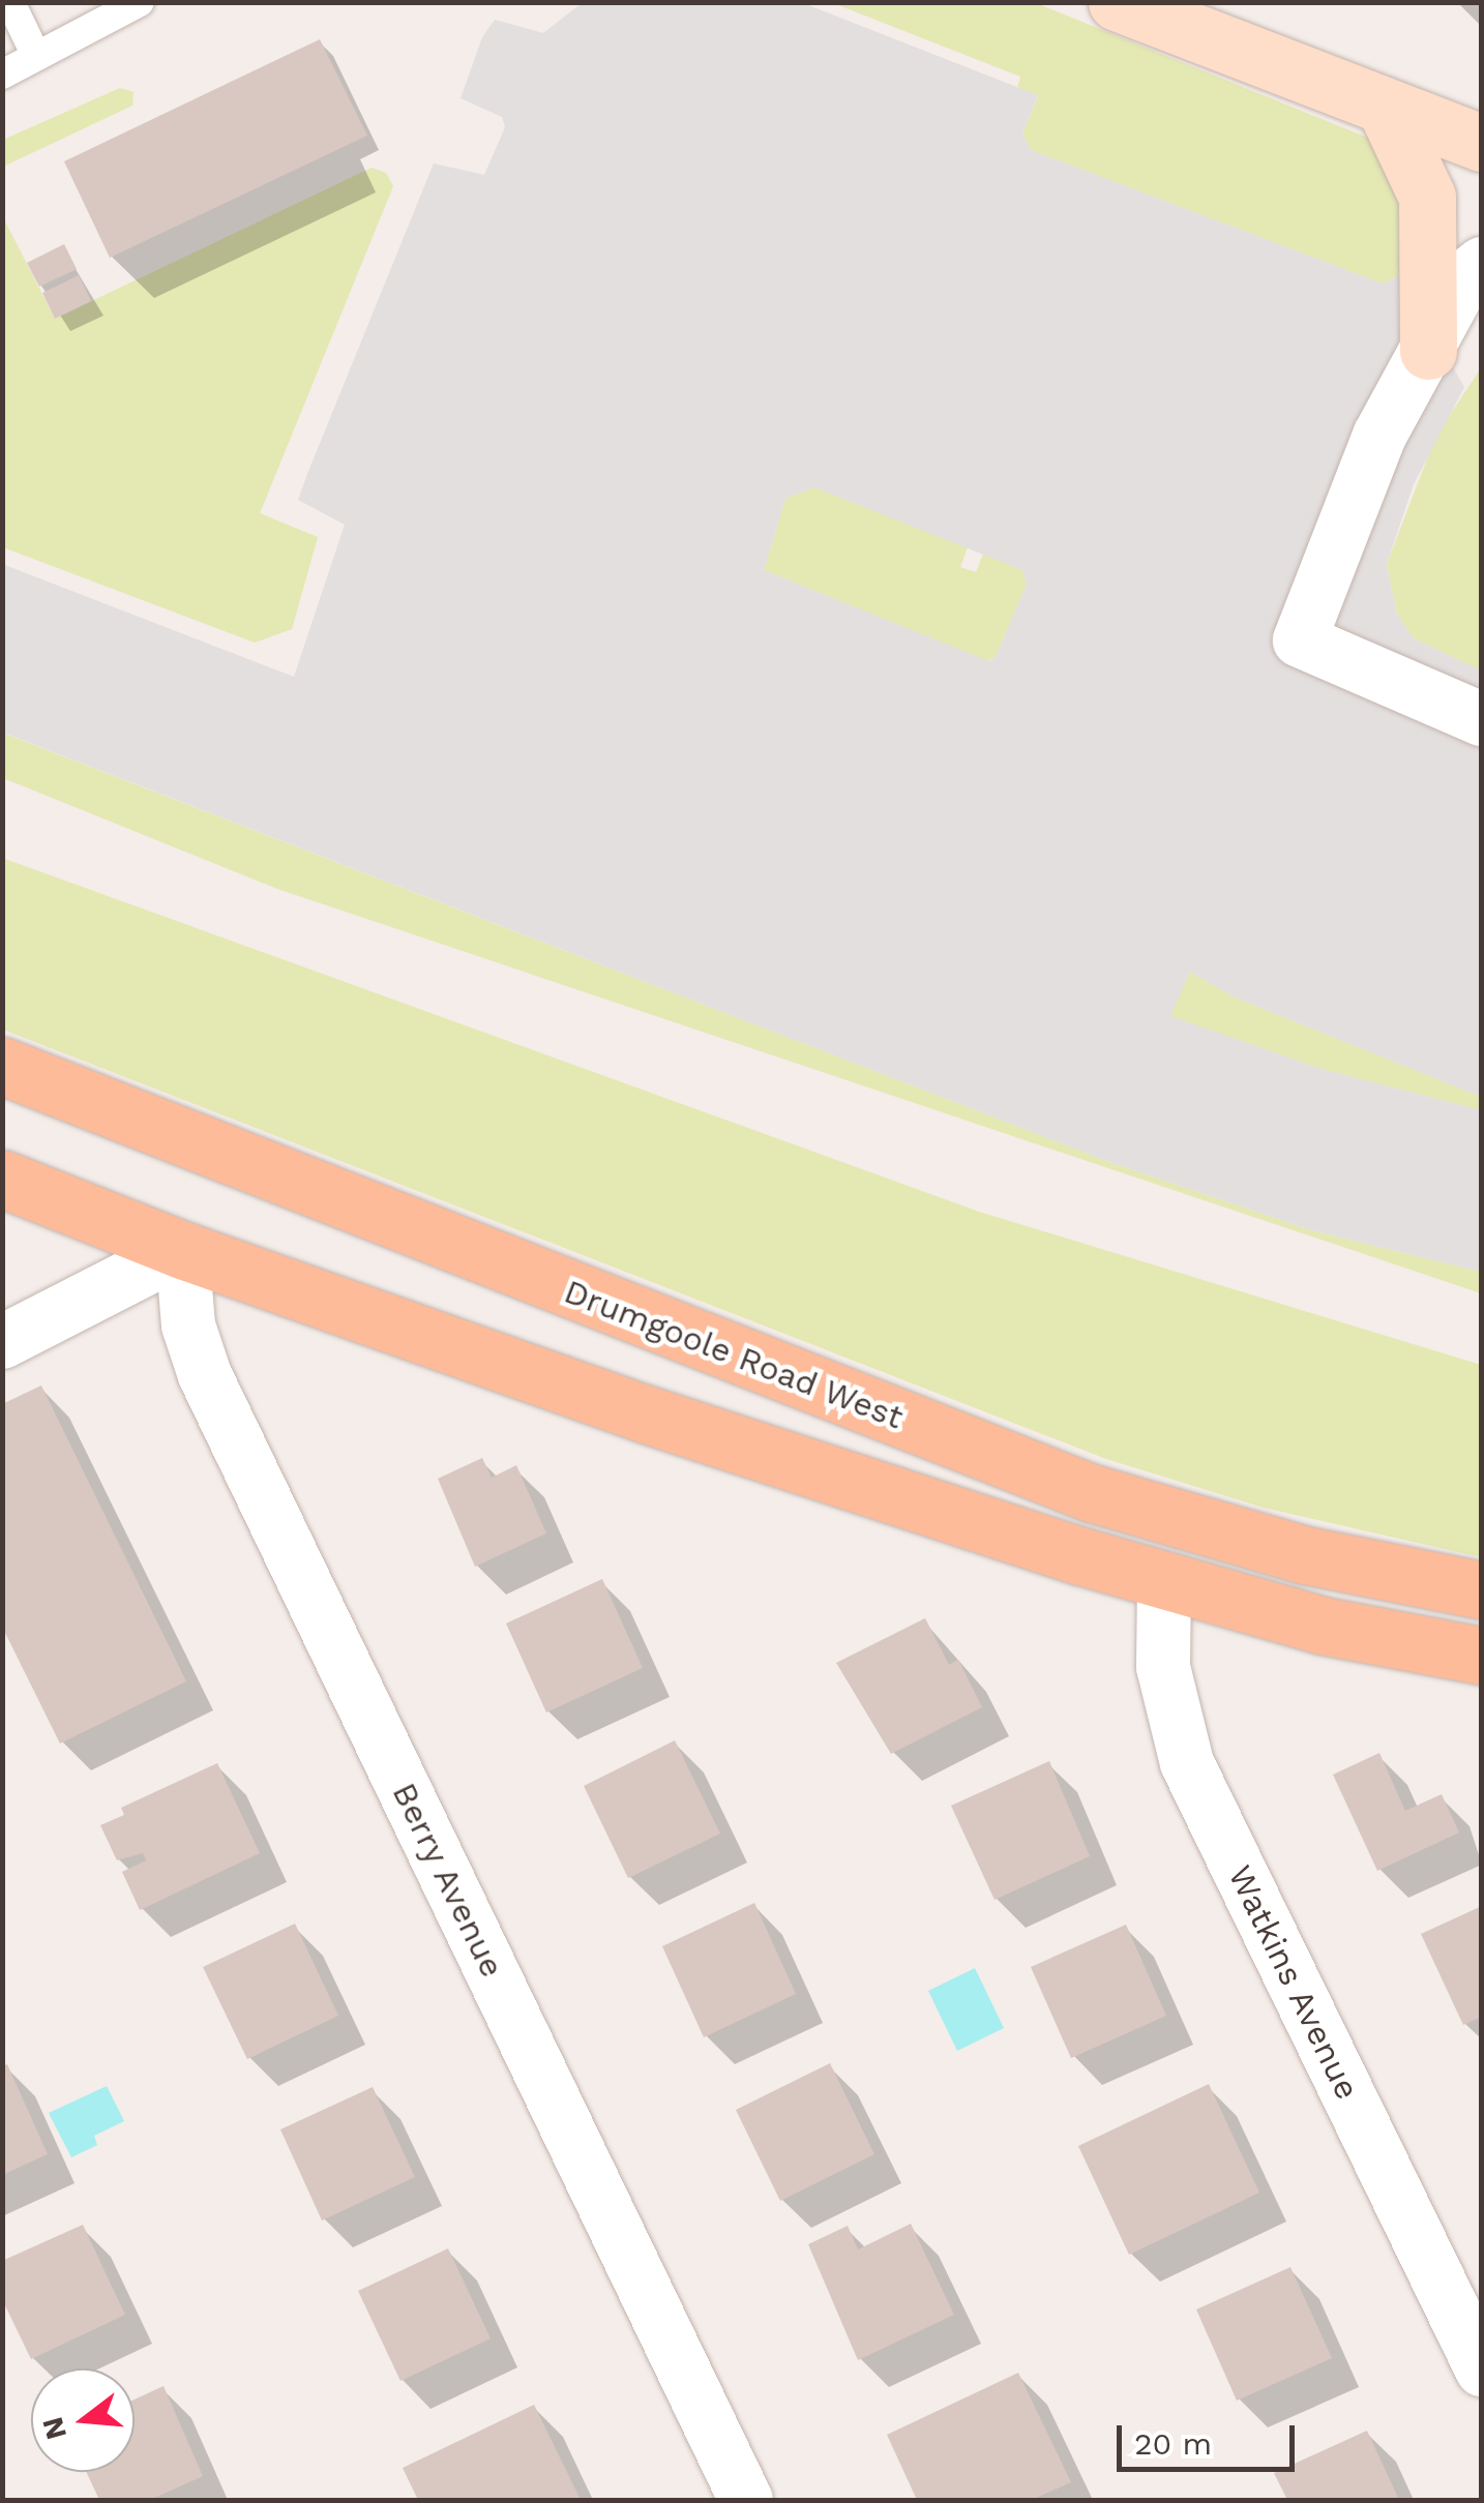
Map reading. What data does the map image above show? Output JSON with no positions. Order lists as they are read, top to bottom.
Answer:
{
  "streets": {
    "main road": ["Drumgoole Road West"],
    "street": ["Berry Avenue", "Watkins Avenue"]
  },
  "scale_bar": "20 m",
  "north": "left"
}
